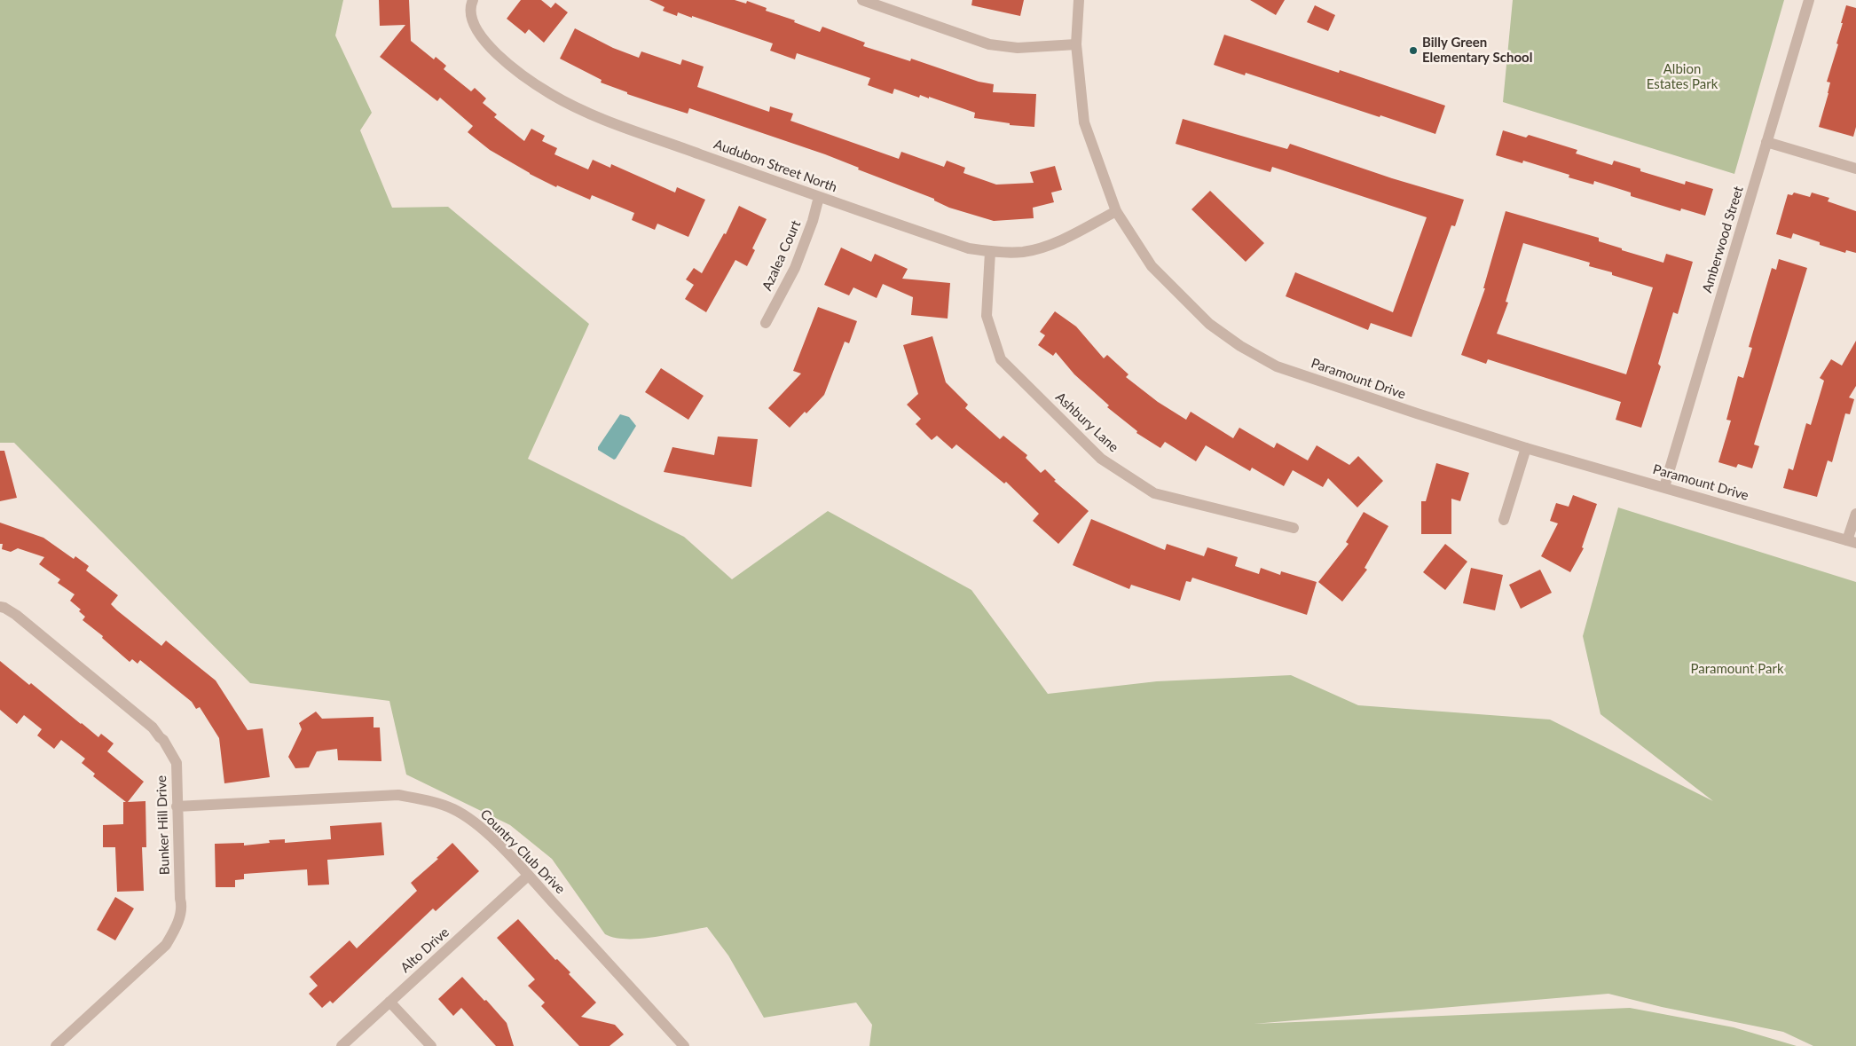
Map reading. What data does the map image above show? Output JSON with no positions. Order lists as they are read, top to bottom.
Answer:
{
  "streets": {
    "street": [
      "Audubon Street North",
      "Amberwood Street",
      "Azalea Court",
      "Paramount Drive",
      "Ashbury Lane",
      "Bunker Hill Drive",
      "Country Club Drive",
      "Alto Drive"
    ]
  },
  "crossings": [
    ["Audubon Street North", "Azalea Court"],
    ["Audubon Street North", "Paramount Drive"],
    ["Audubon Street North", "Ashbury Lane"],
    ["Amberwood Street", "Paramount Drive"],
    ["Bunker Hill Drive", "Country Club Drive"],
    ["Country Club Drive", "Alto Drive"]
  ],
  "parks": ["Albion Estates Park", "Paramount Park"],
  "places": ["Billy Green Elementary School"]
}
